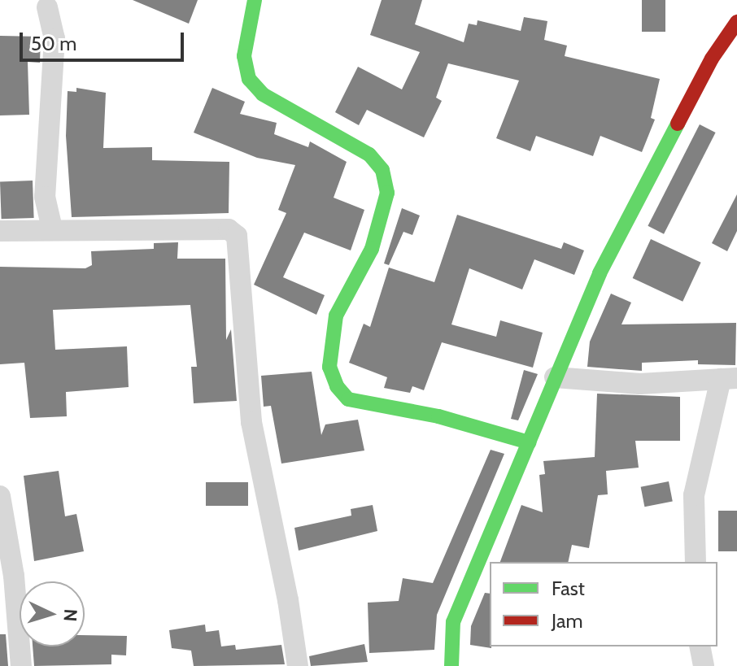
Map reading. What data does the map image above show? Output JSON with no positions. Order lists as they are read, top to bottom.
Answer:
{
  "legend": ["Fast", "Jam"],
  "scale_bar": "50 m",
  "north": "right"
}
